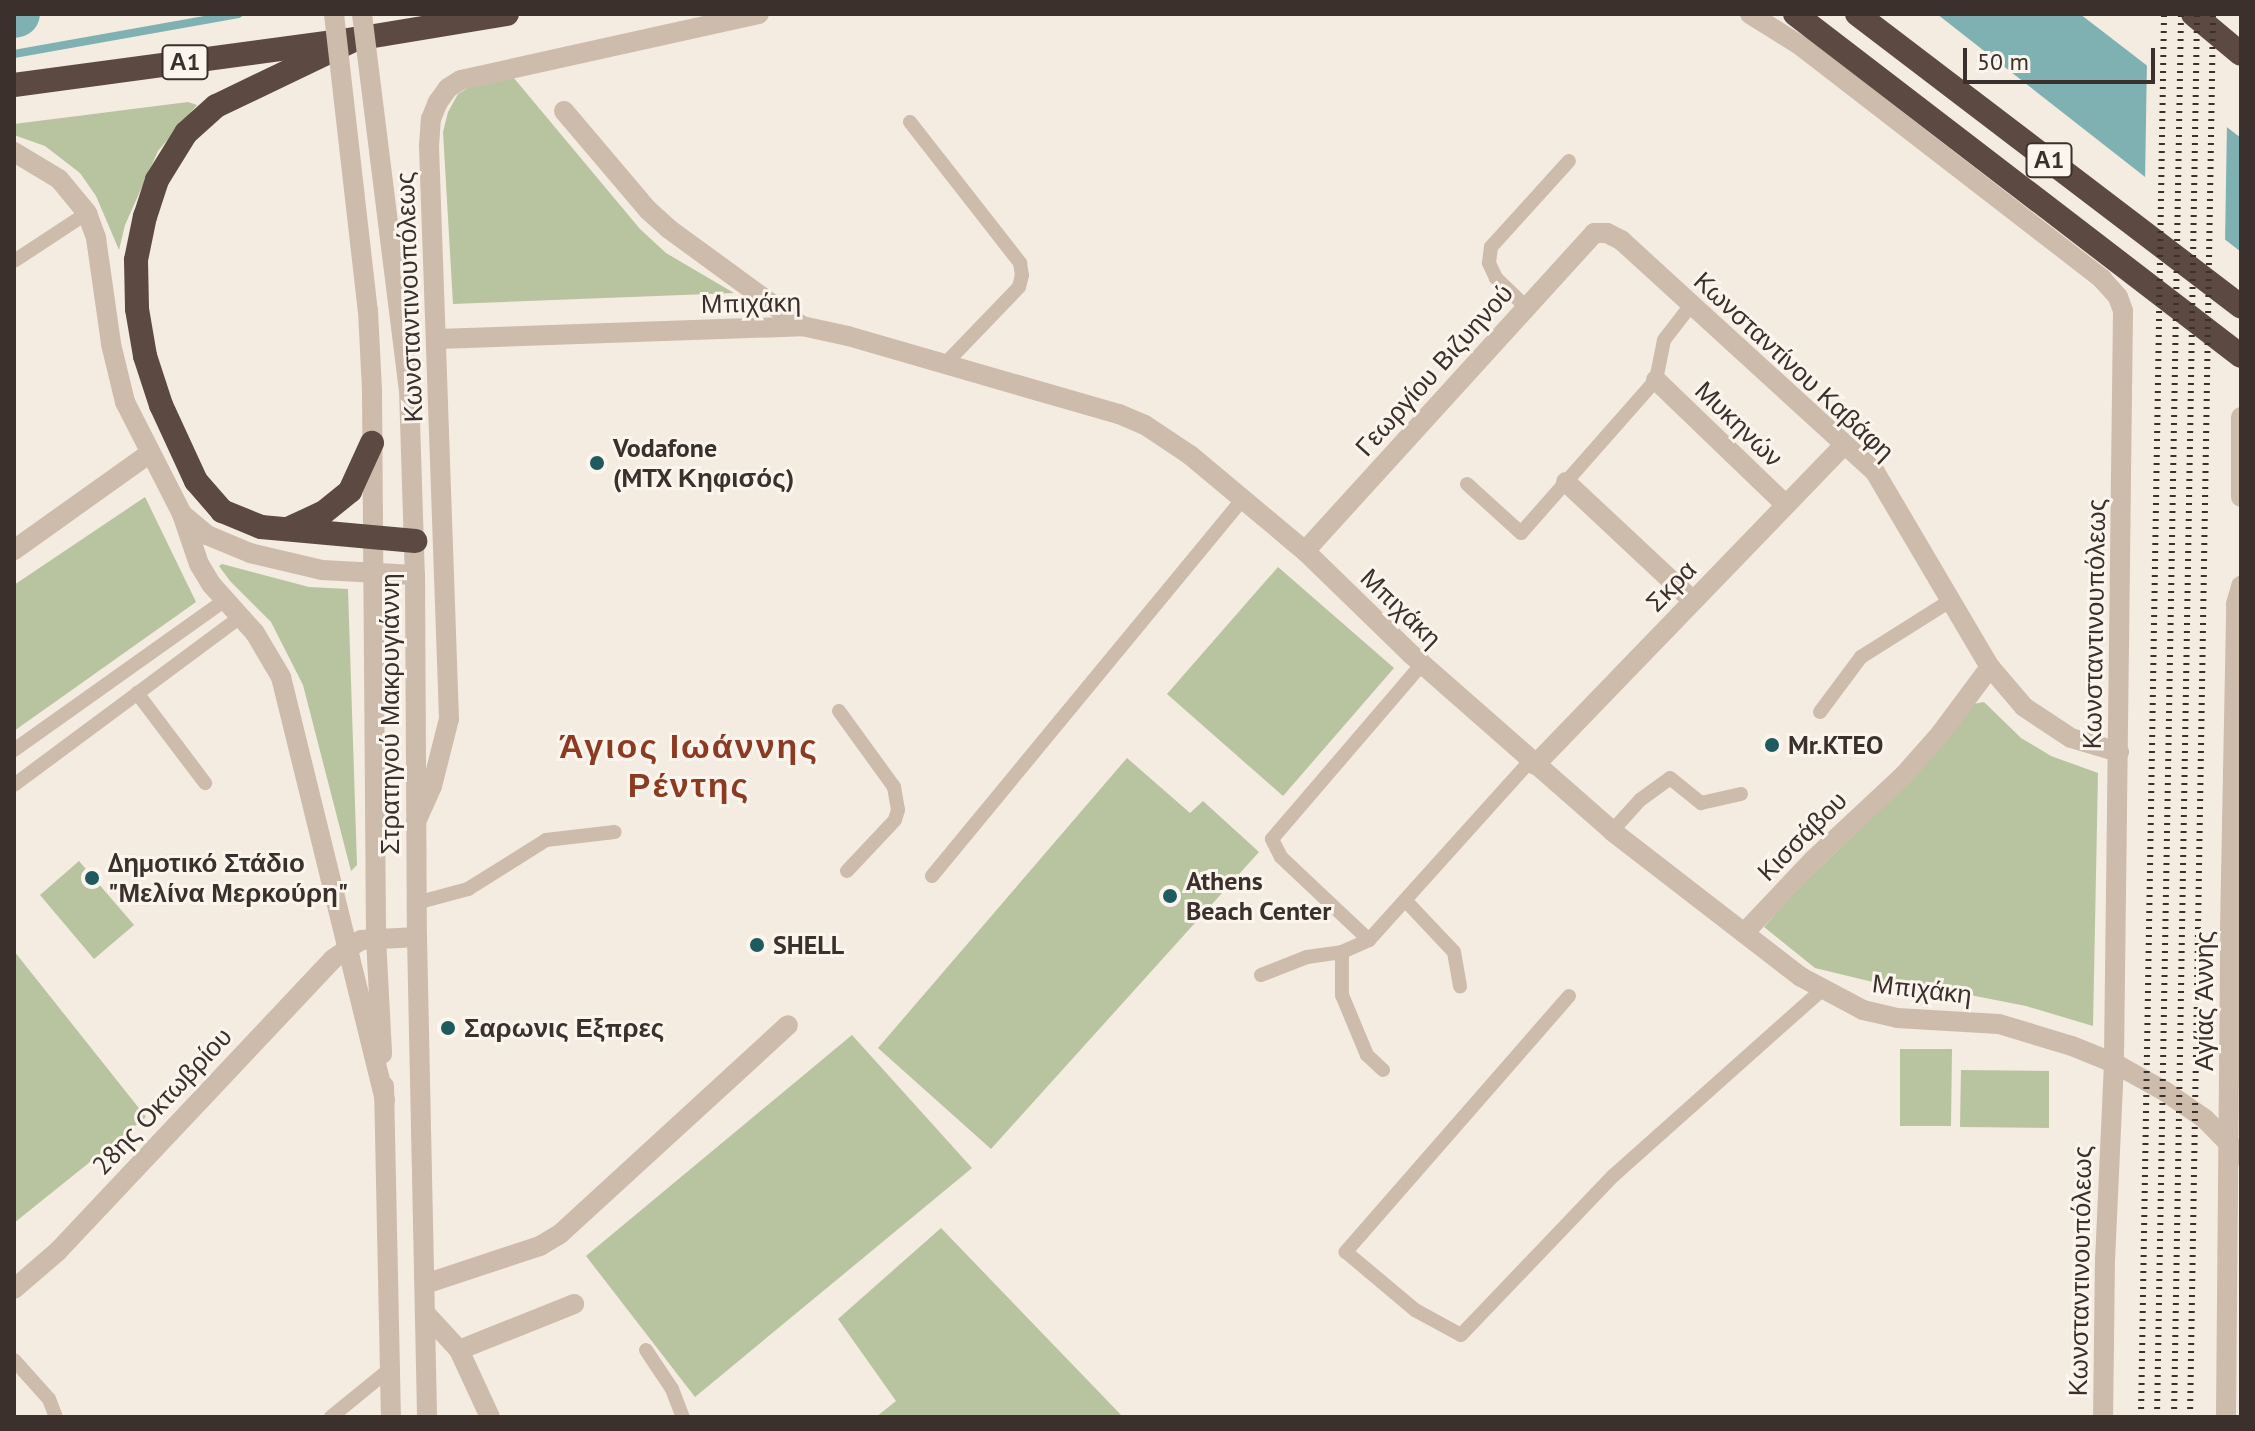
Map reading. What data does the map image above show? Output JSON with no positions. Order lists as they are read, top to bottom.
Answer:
{
  "streets": {
    "highway": ["Α1"],
    "street": [
      "Κωνσταντινουπόλεως",
      "Μπιχάκη",
      "Κωνσταντίνου Καβάφη",
      "Γεωργίου Βιζυηνού",
      "Μυκηνών",
      "Σκρα",
      "Στρατηγού Μακρυγιάννη",
      "Κισσάβου",
      "Αγίας Άννης",
      "28ης Οκτωβρίου"
    ]
  },
  "crossings": [
    ["Κωνσταντινουπόλεως", "Μπιχάκη"],
    ["Κωνσταντινουπόλεως", "Κωνσταντίνου Καβάφη"],
    ["Κωνσταντινουπόλεως", "Στρατηγού Μακρυγιάννη"],
    ["Μπιχάκη", "Γεωργίου Βιζυηνού"],
    ["Μπιχάκη", "Σκρα"],
    ["Μπιχάκη", "Κισσάβου"],
    ["Μπιχάκη", "Αγίας Άννης"],
    ["Κωνσταντίνου Καβάφη", "Γεωργίου Βιζυηνού"],
    ["Κωνσταντίνου Καβάφη", "Σκρα"],
    ["Κωνσταντίνου Καβάφη", "Κισσάβου"],
    ["Μυκηνών", "Σκρα"]
  ],
  "districts": ["Άγιος Ιωάννης Ρέντης"],
  "places": [
    "Vodafone (MTX Κηφισός)",
    "Mr.KTEO",
    "Δημοτικό Στάδιο \"Μελίνα Μερκούρη\"",
    "Athens Beach Center",
    "SHELL",
    "Σαρωνις Εξπρες"
  ],
  "scale_bar": "50 m"
}
